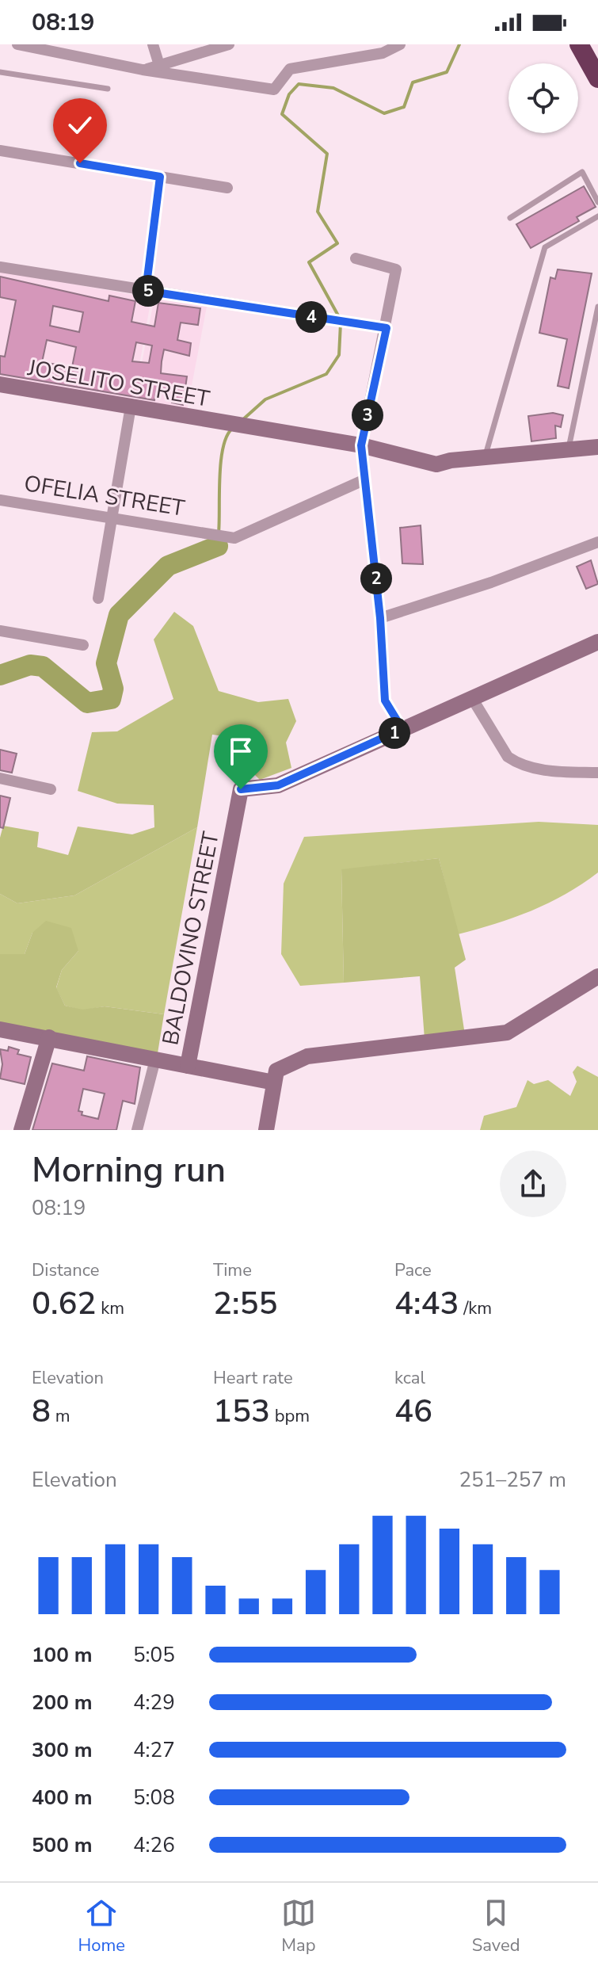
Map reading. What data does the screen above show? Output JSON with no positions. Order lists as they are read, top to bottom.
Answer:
{
  "streets": {
    "street": ["JOSELITO STREET", "OFELIA STREET", "BALDOVINO STREET"]
  },
  "page": {
    "status": "08:19",
    "pins": [
      "5",
      "4",
      "3",
      "2",
      "1"
    ],
    "heading": ["Morning run", "08:19"],
    "stats": [
      ["Distance", "0.62 km"],
      ["Time", "2:55"],
      ["Pace", "4:43 /km"],
      ["Elevation", "8 m"],
      ["Heart rate", "153 bpm"],
      ["kcal", "46"]
    ],
    "chart": ["Elevation", "251–257 m"],
    "list": [
      {
        "name": "100 m",
        "note": "5:05"
      },
      {
        "name": "200 m",
        "note": "4:29"
      },
      {
        "name": "300 m",
        "note": "4:27"
      },
      {
        "name": "400 m",
        "note": "5:08"
      },
      {
        "name": "500 m",
        "note": "4:26"
      }
    ],
    "tabs": ["Home", "Map", "Saved"]
  }
}
